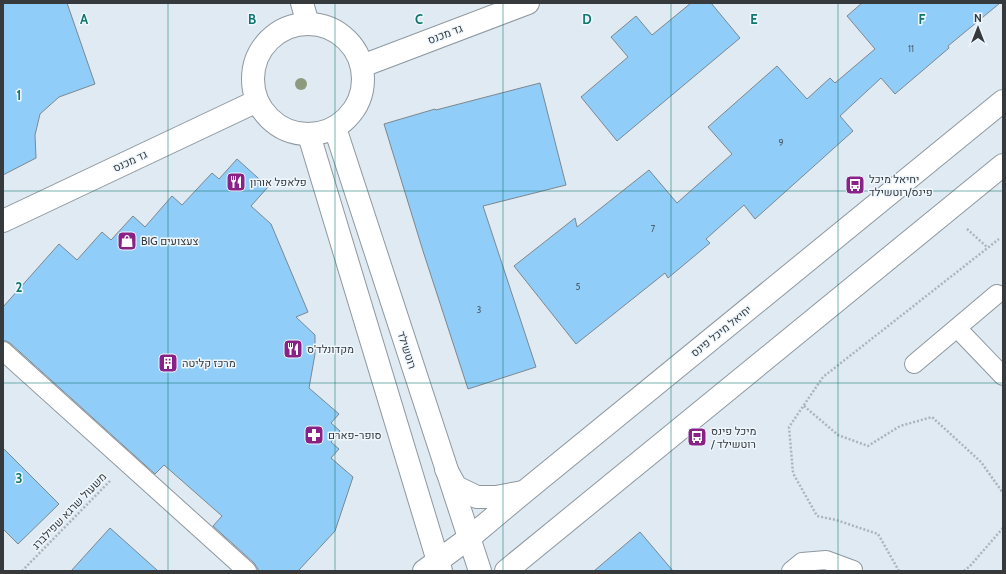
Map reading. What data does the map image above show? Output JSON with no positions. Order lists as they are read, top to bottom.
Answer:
{
  "streets": {
    "street": ["גד מכנס", "יחיאל מיכל פינס", "רוטשילד"],
    "path": ["משעול שרגא שפילברג"]
  },
  "crossings": [
    ["גד מכנס", "רוטשילד"],
    ["יחיאל מיכל פינס", "רוטשילד"]
  ],
  "places": {
    "restaurant": ["פלאפל אורון", "מקדונלד'ס"],
    "bus stop": ["יחיאל מיכל פינס/רוטשילד", "מיכל פינס / רוטשילד"],
    "shop": ["BIG צעצועים"],
    "building": ["מרכז קליטה"],
    "pharmacy": ["סופר-פארם"]
  },
  "house_numbers": [
    "11",
    "9",
    "7",
    "5",
    "3"
  ],
  "north": "top",
  "grid": {
    "columns": [
      "A",
      "B",
      "C",
      "D",
      "E",
      "F"
    ],
    "rows": ["1", "2", "3"]
  }
}
